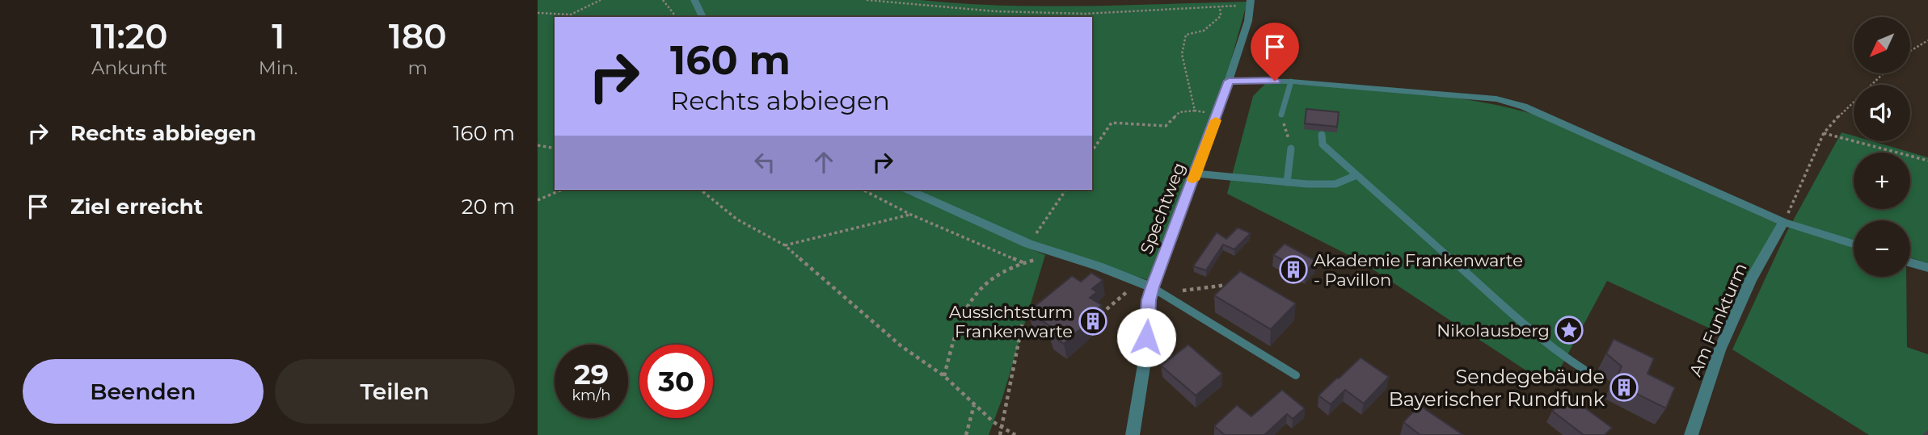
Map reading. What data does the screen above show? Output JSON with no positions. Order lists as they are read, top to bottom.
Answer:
{
  "streets": {
    "street": ["Spechtweg", "Am Funkturm"]
  },
  "places": {
    "building": ["Akademie Frankenwarte - Pavillon", "Aussichtsturm Frankenwarte", "Sendegebäude Bayerischer Rundfunk"],
    "place": ["Nikolausberg"]
  },
  "north": "bottom left",
  "page": {
    "eta": [
      "11:20",
      "Ankunft",
      "1",
      "Min.",
      "180",
      "m"
    ],
    "map_buttons": ["+", "−"],
    "turn": ["160 m", "Rechts abbiegen"],
    "list": [
      {
        "name": "Rechts abbiegen",
        "value": "160 m"
      },
      {
        "name": "Ziel erreicht",
        "value": "20 m"
      }
    ],
    "speed": "29 km/h",
    "limit": "30",
    "buttons": ["Beenden", "Teilen"]
  }
}
